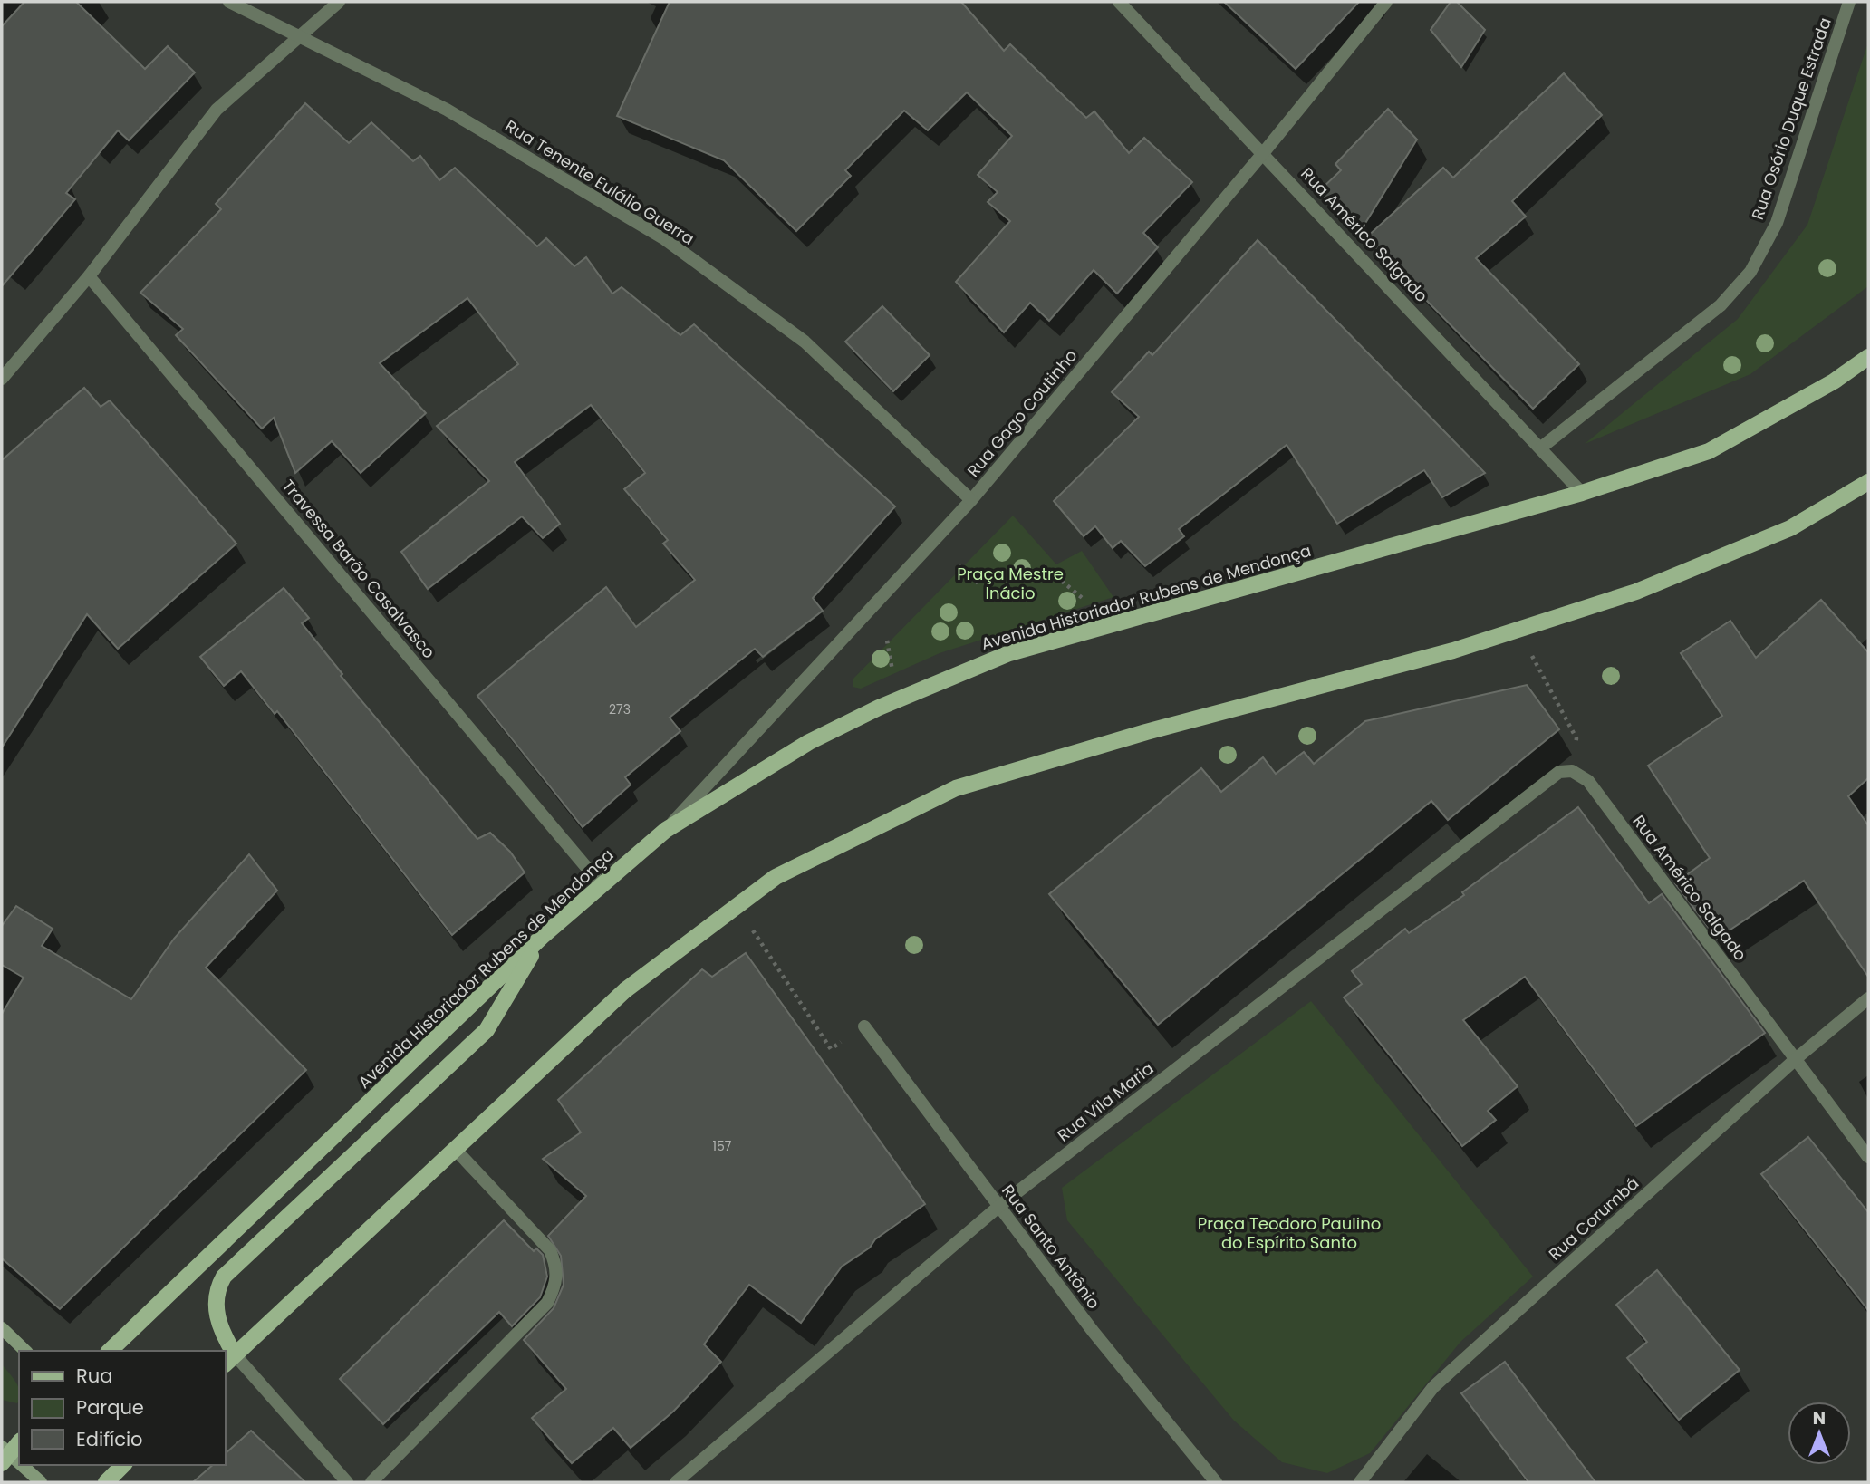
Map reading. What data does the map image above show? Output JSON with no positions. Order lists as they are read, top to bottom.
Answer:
{
  "streets": {
    "main road": ["Avenida Historiador Rubens de Mendonça"],
    "street": [
      "Rua Osório Duque Estrada",
      "Rua Tenente Eulálio Guerra",
      "Rua Américo Salgado",
      "Rua Gago Coutinho",
      "Travessa Barão Casalvasco",
      "Rua Vila Maria",
      "Rua Corumbá",
      "Rua Santo Antônio"
    ]
  },
  "crossings": [
    ["Rua Osório Duque Estrada", "Rua Américo Salgado"],
    ["Rua Tenente Eulálio Guerra", "Rua Gago Coutinho"],
    ["Rua Américo Salgado", "Rua Gago Coutinho"],
    ["Rua Américo Salgado", "Avenida Historiador Rubens de Mendonça"],
    ["Rua Américo Salgado", "Rua Vila Maria"],
    ["Rua Américo Salgado", "Rua Corumbá"],
    ["Rua Gago Coutinho", "Avenida Historiador Rubens de Mendonça"],
    ["Travessa Barão Casalvasco", "Avenida Historiador Rubens de Mendonça"],
    ["Rua Vila Maria", "Rua Santo Antônio"]
  ],
  "parks": ["Praça Mestre Inácio", "Praça Teodoro Paulino do Espírito Santo"],
  "house_numbers": ["273", "157"],
  "legend": ["Rua", "Parque", "Edifício"],
  "north": "top"
}
